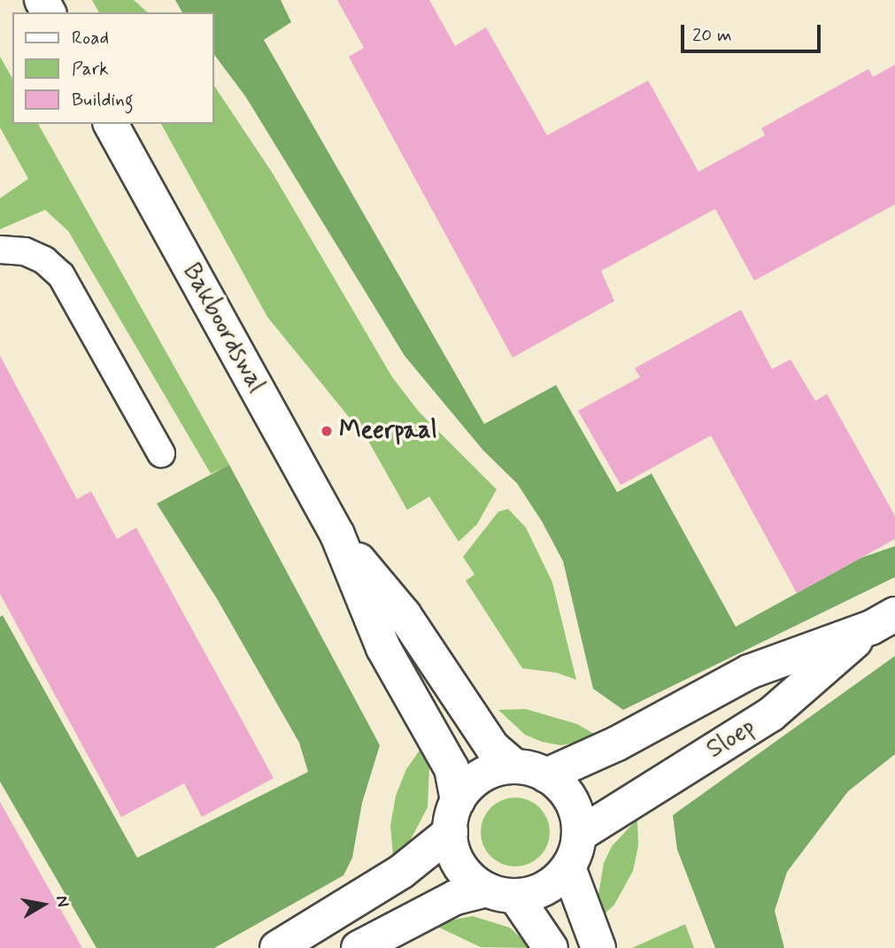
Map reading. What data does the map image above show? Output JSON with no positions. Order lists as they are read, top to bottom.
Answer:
{
  "streets": {
    "main road": ["Bakboordswal", "Sloep"]
  },
  "crossings": [
    ["Bakboordswal", "Sloep"]
  ],
  "places": ["Meerpaal"],
  "legend": ["Road", "Park", "Building"],
  "scale_bar": "20 m",
  "north": "right"
}
